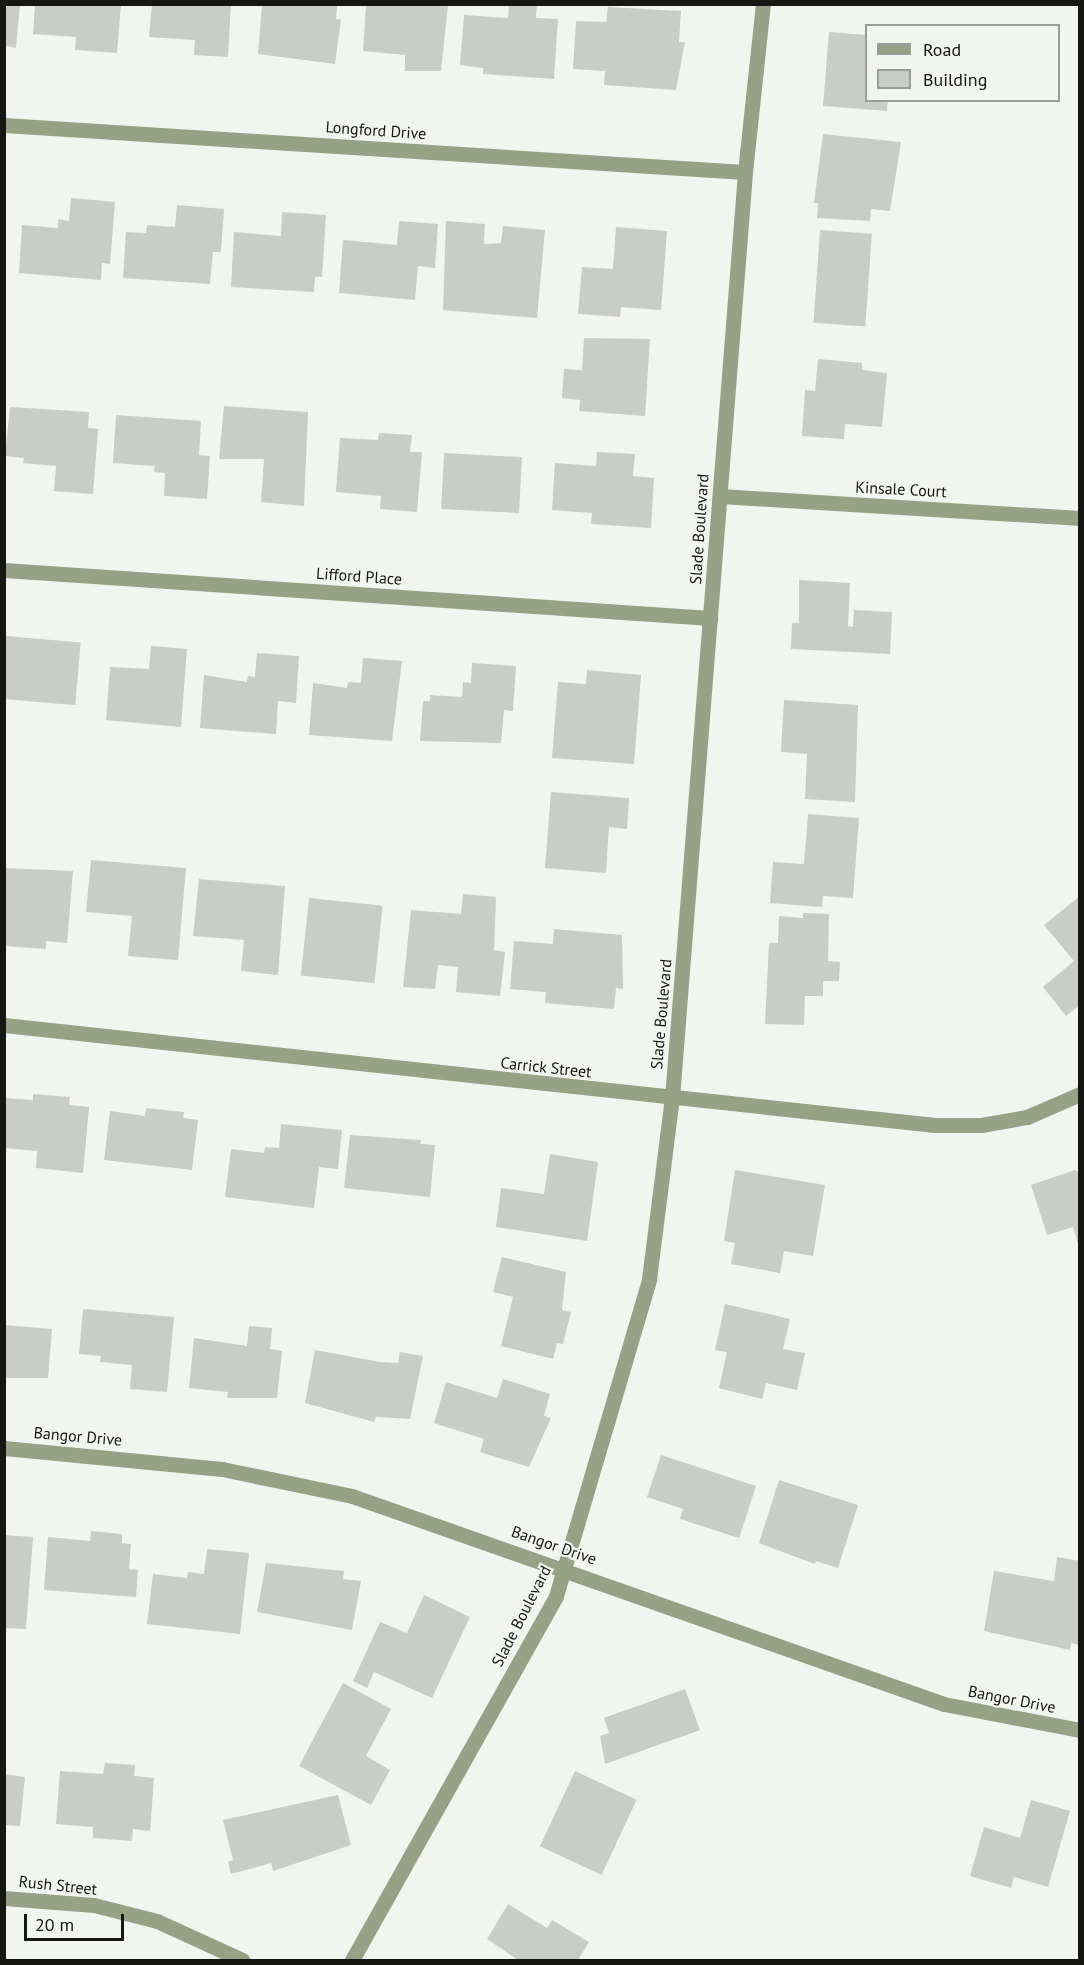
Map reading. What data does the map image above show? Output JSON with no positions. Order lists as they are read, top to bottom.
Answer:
{
  "streets": {
    "street": [
      "Longford Drive",
      "Kinsale Court",
      "Slade Boulevard",
      "Lifford Place",
      "Carrick Street",
      "Bangor Drive",
      "Rush Street"
    ]
  },
  "crossings": [
    ["Longford Drive", "Slade Boulevard"],
    ["Kinsale Court", "Slade Boulevard"],
    ["Slade Boulevard", "Lifford Place"],
    ["Slade Boulevard", "Carrick Street"],
    ["Slade Boulevard", "Bangor Drive"]
  ],
  "legend": ["Road", "Building"],
  "scale_bar": "20 m"
}
